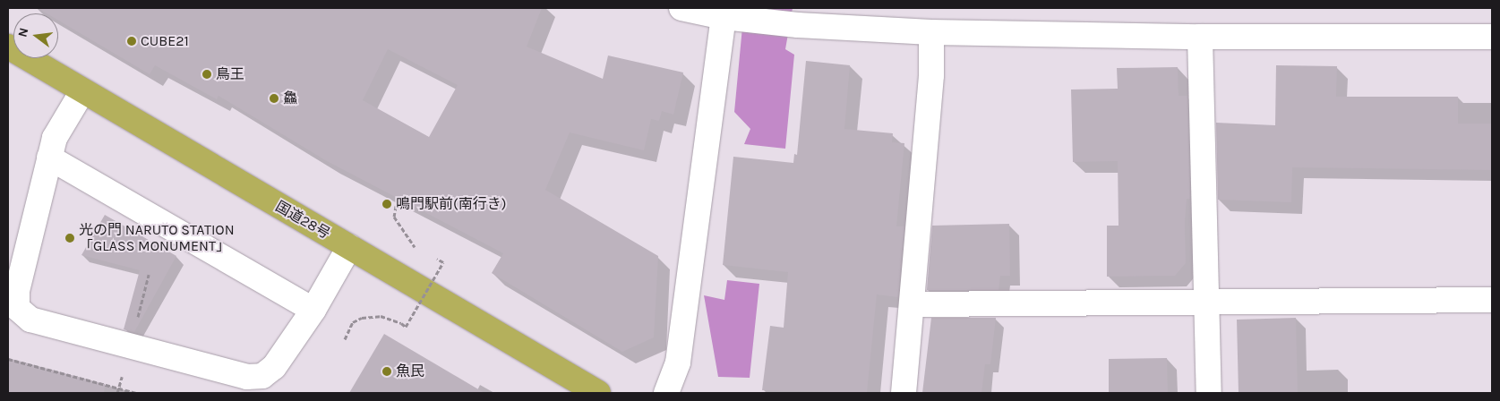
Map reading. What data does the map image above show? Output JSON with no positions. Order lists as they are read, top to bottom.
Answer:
{
  "streets": {
    "highway": ["国道28号"]
  },
  "places": [
    "CUBE21",
    "鳥王",
    "鱻",
    "鳴門駅前(南行き)",
    "光の門 NARUTO STATION 「GLASS MONUMENT」",
    "魚民"
  ],
  "north": "left"
}
